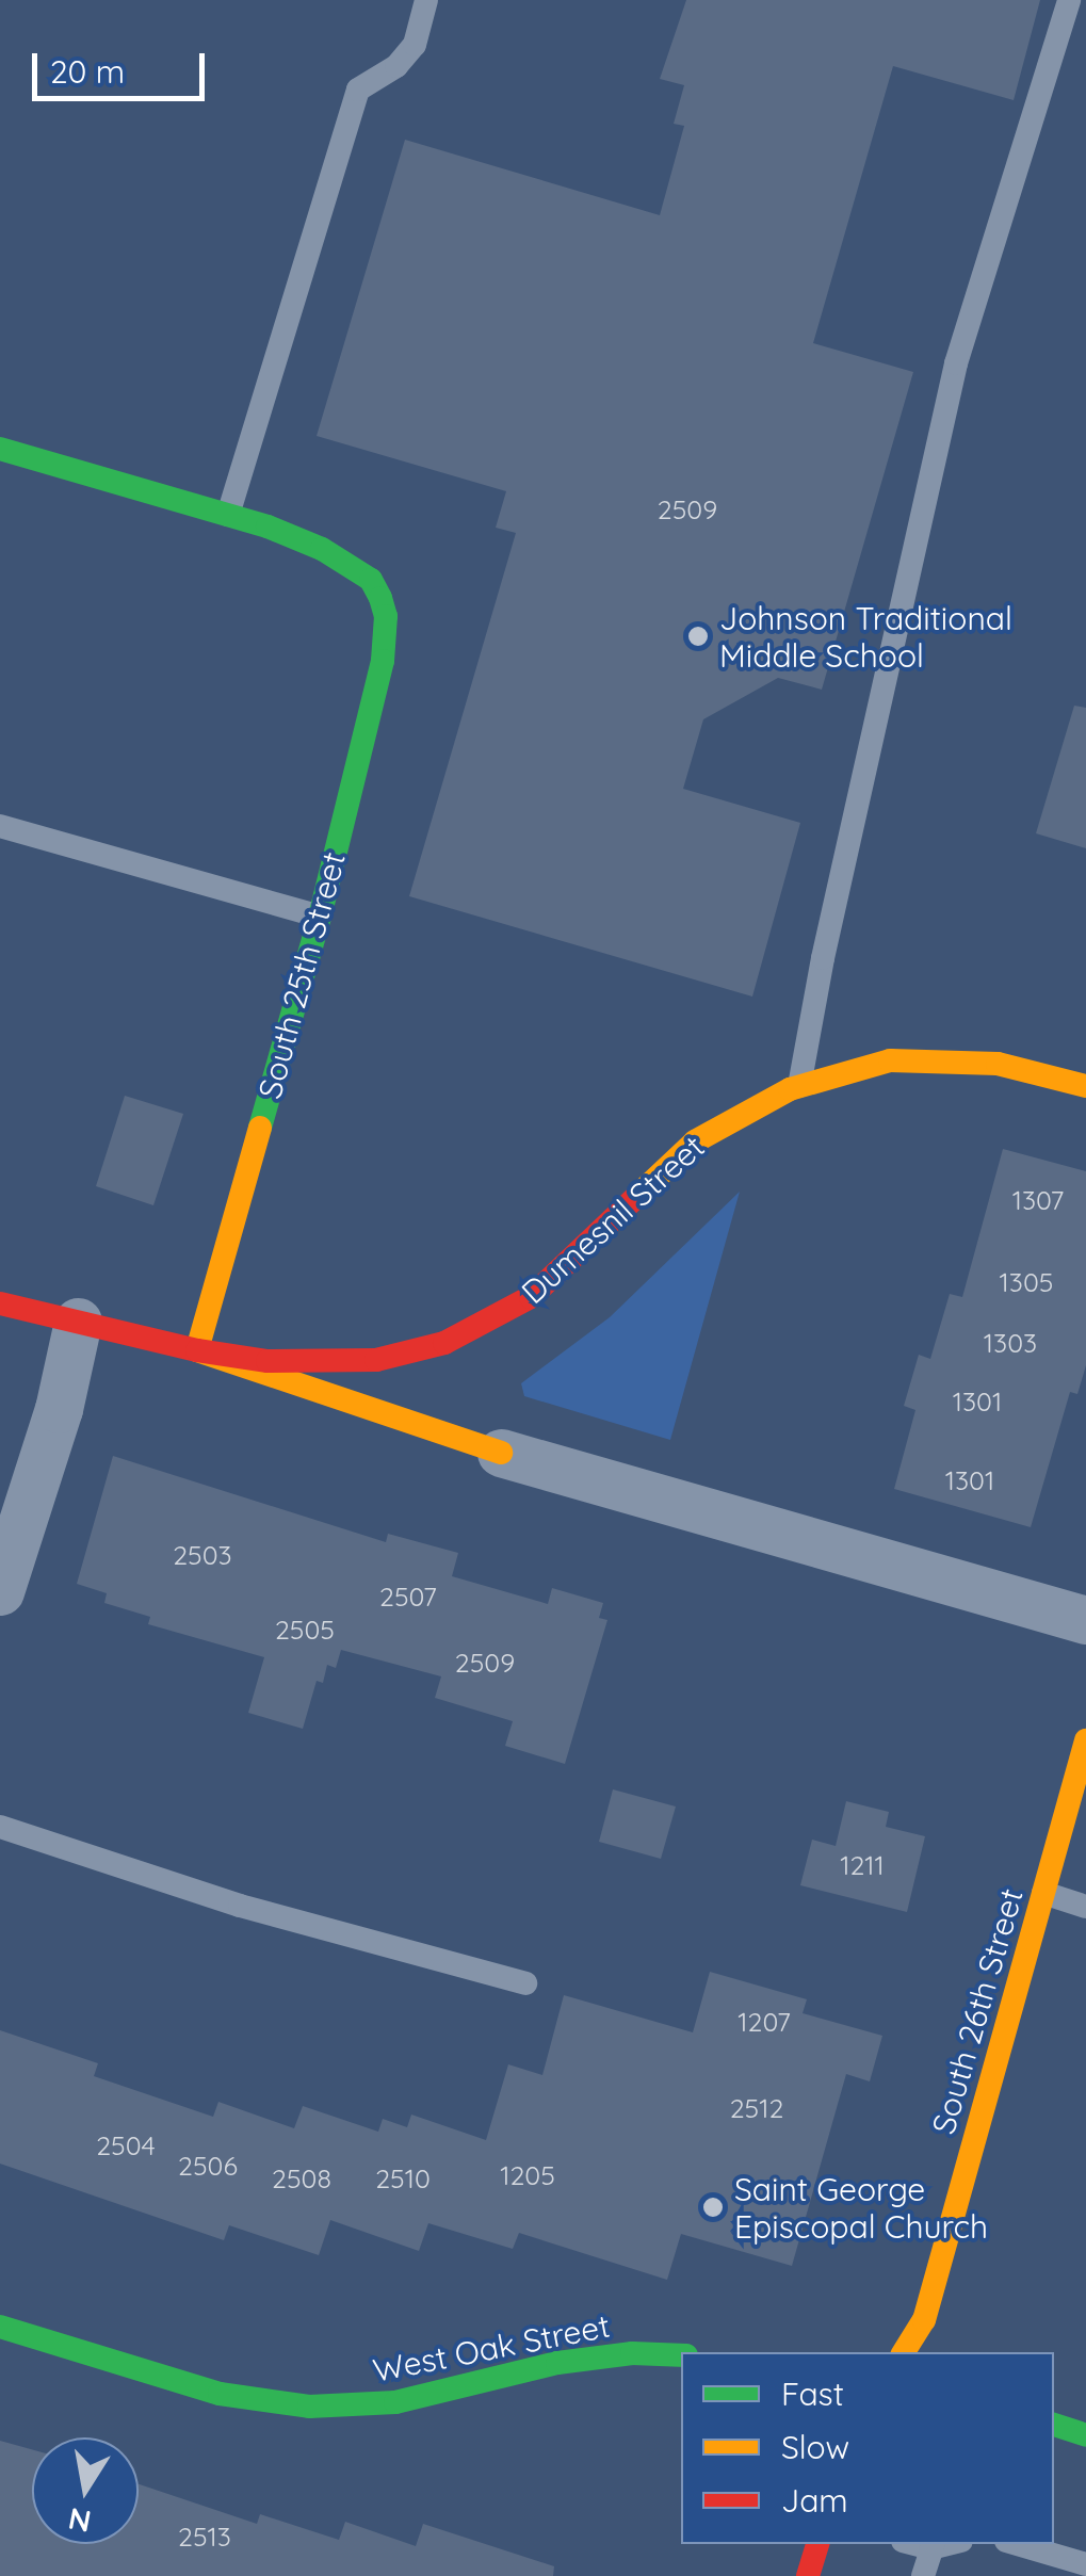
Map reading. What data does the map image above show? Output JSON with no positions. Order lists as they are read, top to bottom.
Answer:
{
  "streets": {
    "main road": [
      "South 25th Street",
      "Dumesnil Street",
      "South 26th Street",
      "West Oak Street"
    ]
  },
  "crossings": [
    ["South 25th Street", "Dumesnil Street"]
  ],
  "places": ["Johnson Traditional Middle School", "Saint George Episcopal Church"],
  "house_numbers": [
    "2509",
    "1307",
    "1305",
    "1303",
    "1301",
    "1301",
    "2503",
    "2507",
    "2505",
    "2509",
    "1211",
    "1207",
    "2512",
    "2504",
    "2506",
    "1205",
    "2508",
    "2510",
    "2513"
  ],
  "legend": ["Fast", "Slow", "Jam"],
  "scale_bar": "20 m",
  "north": "bottom"
}
